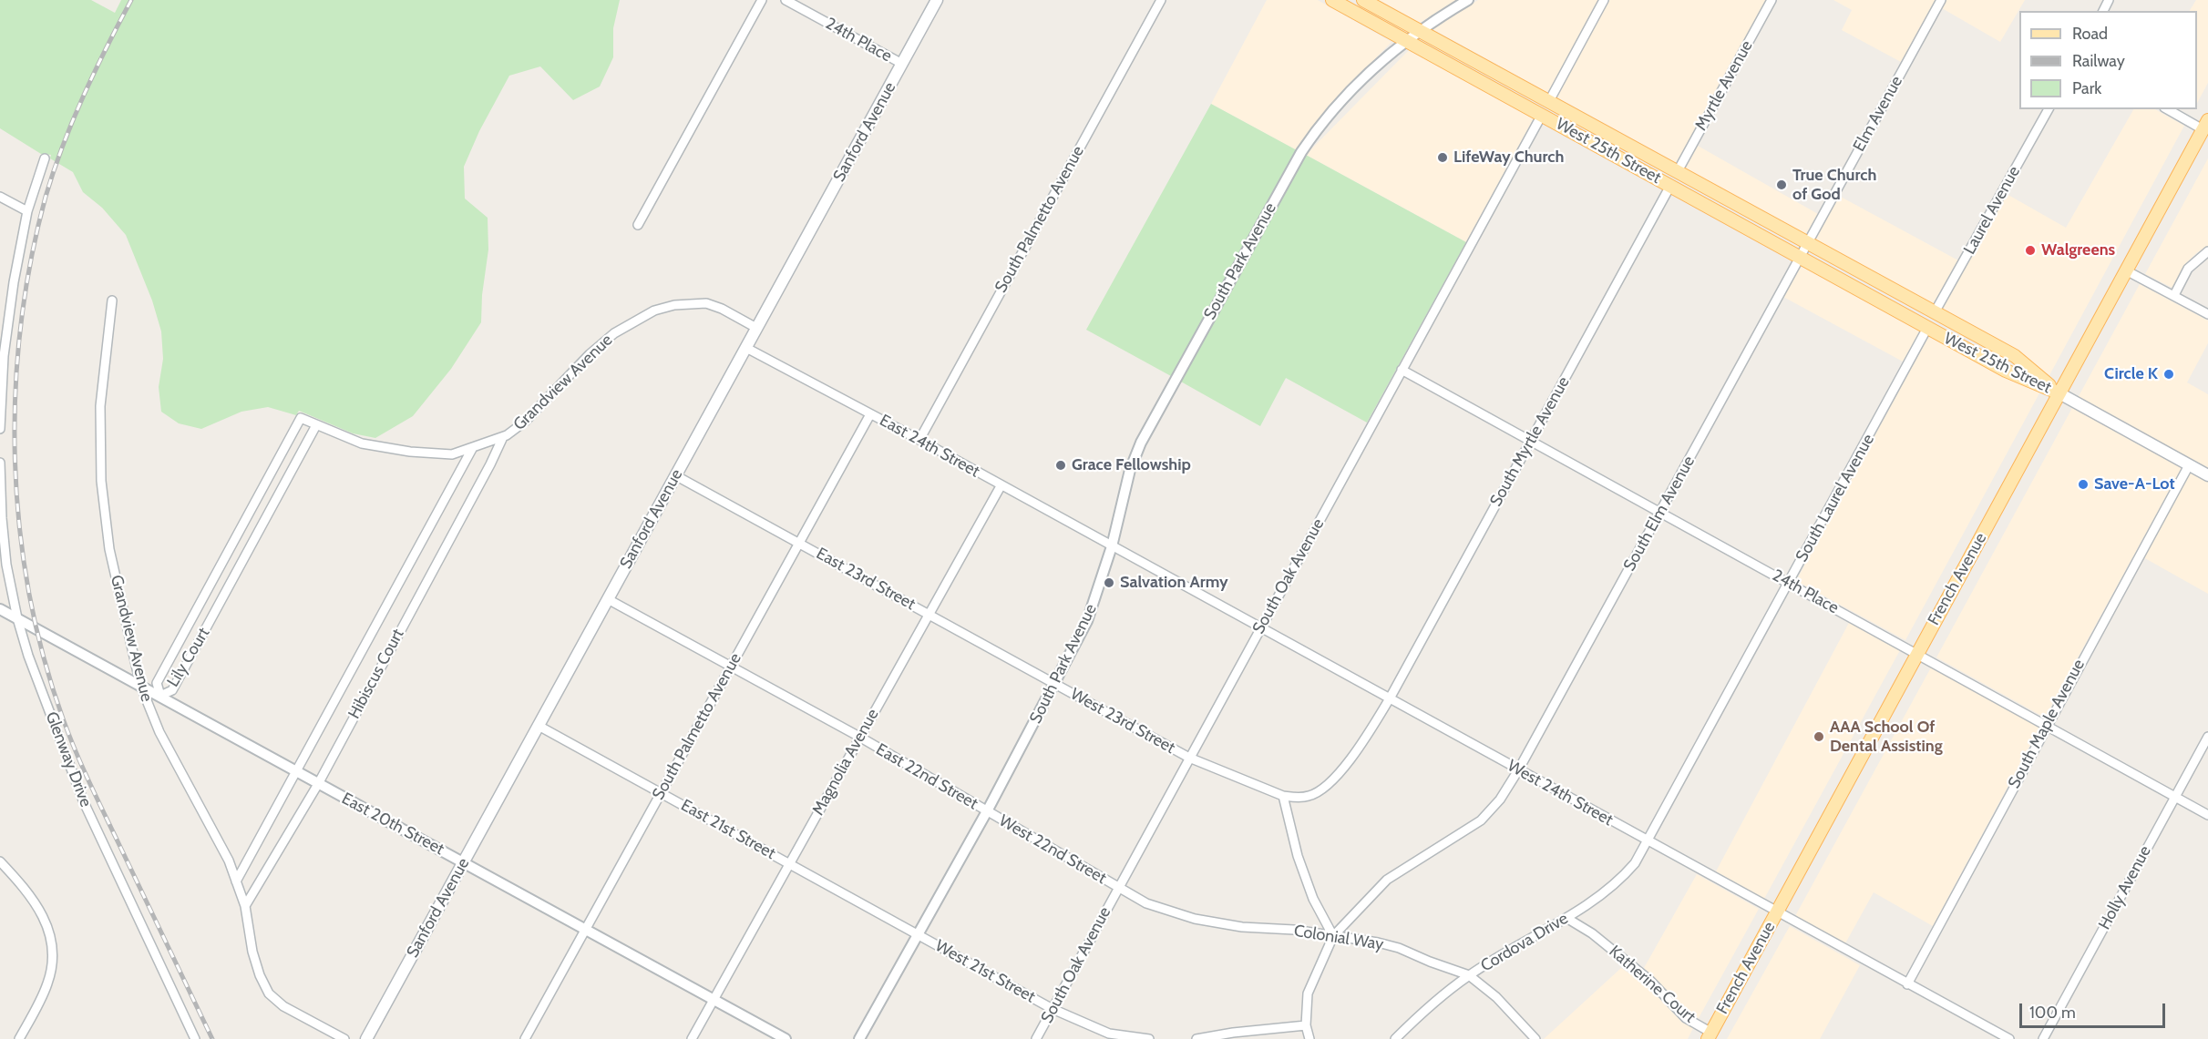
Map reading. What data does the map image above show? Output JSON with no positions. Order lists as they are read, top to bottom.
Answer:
{
  "streets": {
    "main road": ["Sanford Avenue", "West 25th Street", "French Avenue"],
    "street": [
      "24th Place",
      "Myrtle Avenue",
      "Elm Avenue",
      "Laurel Avenue",
      "South Palmetto Avenue",
      "South Park Avenue",
      "Grandview Avenue",
      "South Myrtle Avenue",
      "East 24th Street",
      "South Laurel Avenue",
      "South Elm Avenue",
      "South Oak Avenue",
      "East 23rd Street",
      "Lily Court",
      "Hibiscus Court",
      "West 23rd Street",
      "South Maple Avenue",
      "Glenway Drive",
      "Magnolia Avenue",
      "East 22nd Street",
      "West 24th Street",
      "East 20th Street",
      "East 21st Street",
      "West 22nd Street",
      "Holly Avenue",
      "Colonial Way",
      "Cordova Drive",
      "West 21st Street",
      "Katherine Court"
    ]
  },
  "crossings": [
    ["24th Place", "Sanford Avenue"],
    ["24th Place", "South Myrtle Avenue"],
    ["24th Place", "South Laurel Avenue"],
    ["24th Place", "South Elm Avenue"],
    ["24th Place", "South Oak Avenue"],
    ["24th Place", "French Avenue"],
    ["24th Place", "South Maple Avenue"],
    ["24th Place", "Holly Avenue"],
    ["Myrtle Avenue", "West 25th Street"],
    ["Elm Avenue", "West 25th Street"],
    ["Elm Avenue", "South Elm Avenue"],
    ["Sanford Avenue", "Grandview Avenue"],
    ["Sanford Avenue", "East 24th Street"],
    ["Sanford Avenue", "East 23rd Street"],
    ["Sanford Avenue", "East 22nd Street"],
    ["Sanford Avenue", "East 20th Street"],
    ["Sanford Avenue", "East 21st Street"],
    ["West 25th Street", "Laurel Avenue"],
    ["West 25th Street", "South Park Avenue"],
    ["West 25th Street", "South Myrtle Avenue"],
    ["West 25th Street", "South Laurel Avenue"],
    ["West 25th Street", "South Elm Avenue"],
    ["West 25th Street", "South Oak Avenue"],
    ["West 25th Street", "French Avenue"],
    ["South Palmetto Avenue", "East 24th Street"],
    ["South Palmetto Avenue", "East 23rd Street"],
    ["South Palmetto Avenue", "East 22nd Street"],
    ["South Palmetto Avenue", "East 20th Street"],
    ["South Palmetto Avenue", "East 21st Street"],
    ["South Park Avenue", "East 24th Street"],
    ["South Park Avenue", "East 23rd Street"],
    ["South Park Avenue", "West 23rd Street"],
    ["South Park Avenue", "East 22nd Street"],
    ["South Park Avenue", "West 24th Street"],
    ["South Park Avenue", "East 21st Street"],
    ["South Park Avenue", "West 22nd Street"],
    ["South Park Avenue", "West 21st Street"],
    ["Grandview Avenue", "Lily Court"],
    ["Grandview Avenue", "Hibiscus Court"],
    ["Grandview Avenue", "East 20th Street"],
    ["South Myrtle Avenue", "West 23rd Street"],
    ["South Myrtle Avenue", "West 24th Street"],
    ["East 24th Street", "Magnolia Avenue"],
    ["East 24th Street", "West 24th Street"],
    ["South Laurel Avenue", "West 24th Street"],
    ["South Laurel Avenue", "Cordova Drive"],
    ["South Elm Avenue", "West 24th Street"],
    ["South Elm Avenue", "Colonial Way"],
    ["South Oak Avenue", "West 23rd Street"],
    ["South Oak Avenue", "West 24th Street"],
    ["South Oak Avenue", "West 22nd Street"],
    ["South Oak Avenue", "Colonial Way"],
    ["South Oak Avenue", "West 21st Street"],
    ["East 23rd Street", "West 23rd Street"],
    ["East 23rd Street", "Magnolia Avenue"],
    ["French Avenue", "West 24th Street"],
    ["French Avenue", "Katherine Court"],
    ["Lily Court", "East 20th Street"],
    ["Hibiscus Court", "East 20th Street"],
    ["South Maple Avenue", "West 24th Street"],
    ["Glenway Drive", "East 20th Street"],
    ["Magnolia Avenue", "East 22nd Street"],
    ["Magnolia Avenue", "East 20th Street"],
    ["Magnolia Avenue", "East 21st Street"],
    ["East 22nd Street", "West 22nd Street"],
    ["West 24th Street", "Cordova Drive"],
    ["East 21st Street", "West 21st Street"],
    ["West 22nd Street", "Colonial Way"],
    ["Colonial Way", "Cordova Drive"],
    ["Cordova Drive", "Katherine Court"]
  ],
  "places": [
    "LifeWay Church",
    "True Church of God",
    "Walgreens",
    "Circle K",
    "Grace Fellowship",
    "Save-A-Lot",
    "Salvation Army",
    "AAA School Of Dental Assisting"
  ],
  "legend": ["Road", "Railway", "Park"],
  "scale_bar": "100 m"
}
